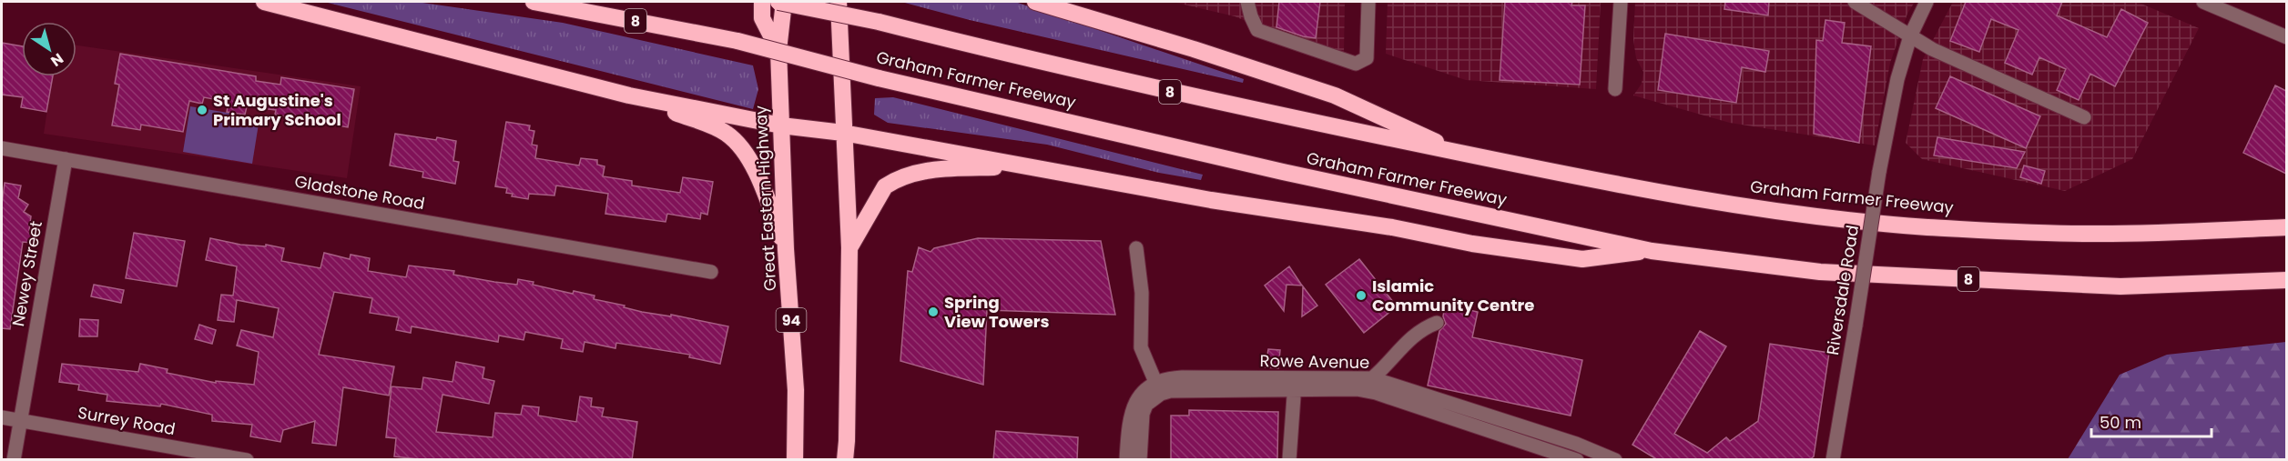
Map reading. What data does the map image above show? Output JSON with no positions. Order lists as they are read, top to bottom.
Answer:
{
  "streets": {
    "highway": [
      "8",
      "Graham Farmer Freeway",
      "Great Eastern Highway",
      "94"
    ],
    "street": [
      "Gladstone Road",
      "Newey Street",
      "Riversdale Road",
      "Rowe Avenue",
      "Surrey Road"
    ]
  },
  "crossings": [
    ["Gladstone Road", "Newey Street"],
    ["Newey Street", "Surrey Road"]
  ],
  "places": ["St Augustine's Primary School", "Islamic Community Centre", "Spring View Towers"],
  "scale_bar": "50 m",
  "north": "bottom right"
}
